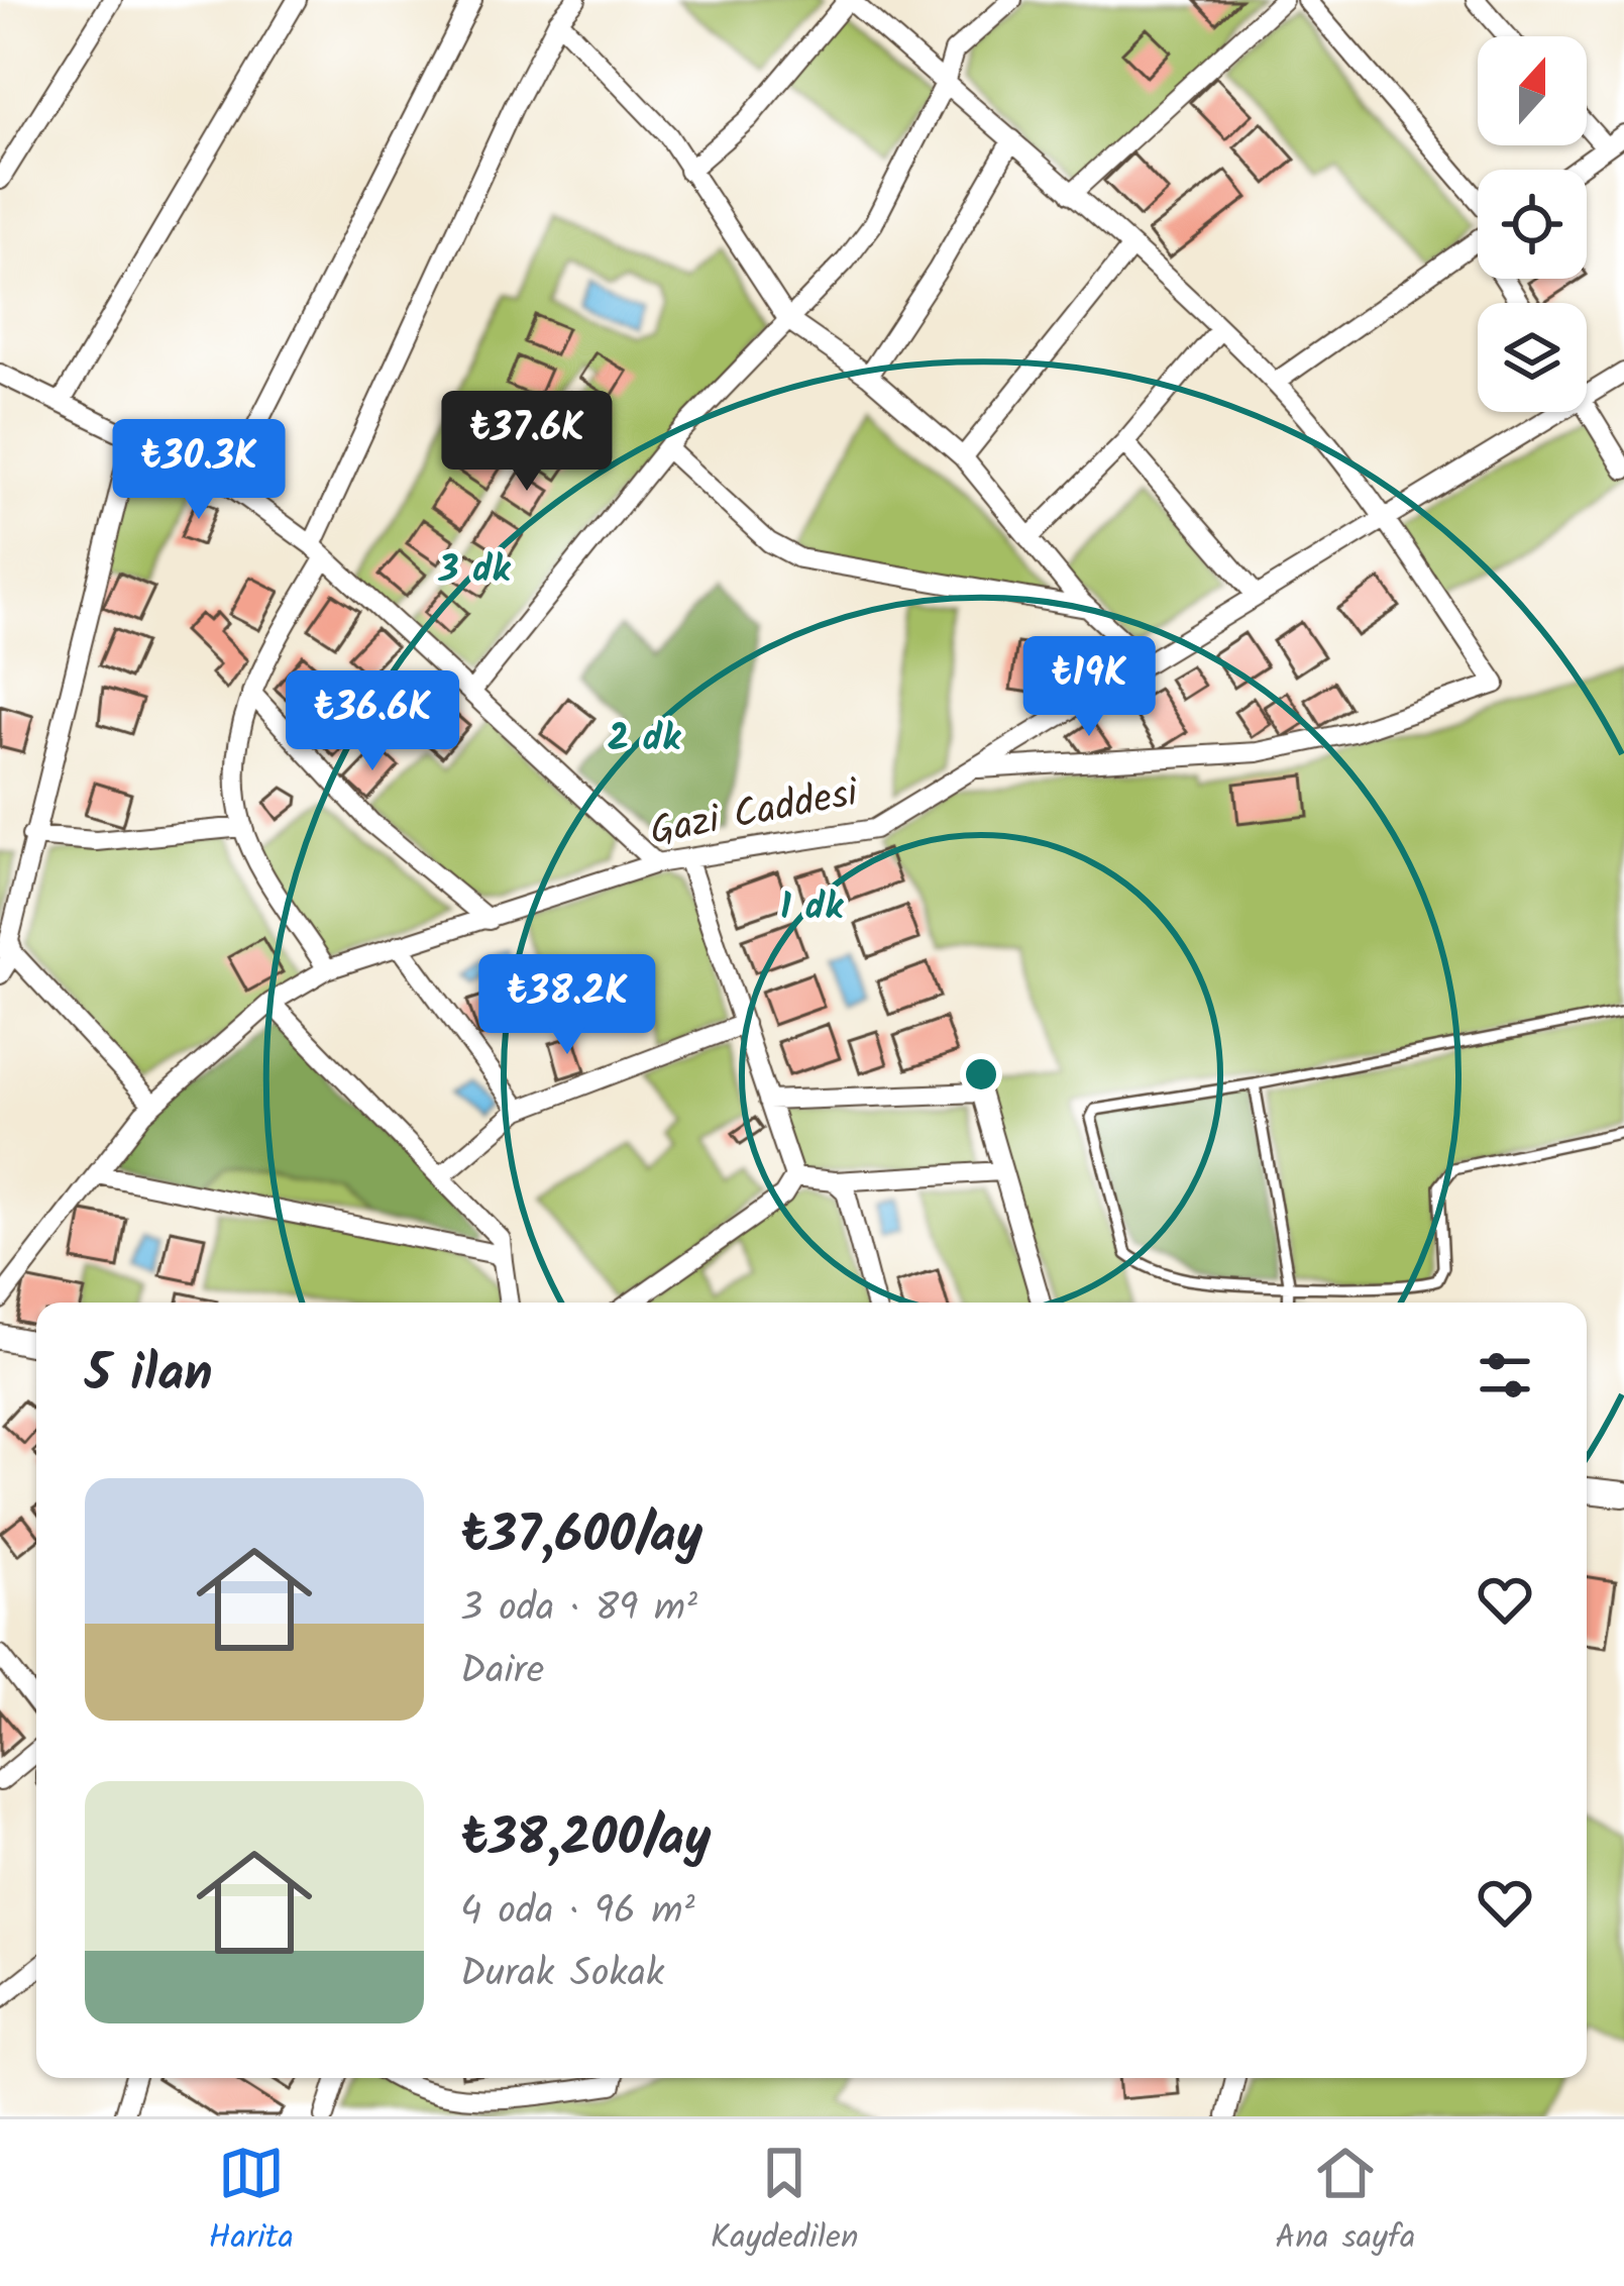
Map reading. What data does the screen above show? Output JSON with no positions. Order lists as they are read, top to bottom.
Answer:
{
  "streets": {
    "street": ["Gazi Caddesi"]
  },
  "north": "top",
  "page": {
    "price": [
      "₺37.6K",
      "₺30.3K",
      "₺19K",
      "₺36.6K",
      "₺38.2K"
    ],
    "heading": "5 ilan",
    "list": [
      {
        "name": "₺37,600/ay",
        "note": "3 oda · 89 m² · Daire"
      },
      {
        "name": "₺38,200/ay",
        "note": "4 oda · 96 m² · Durak Sokak"
      }
    ],
    "tabs": ["Harita", "Kaydedilen", "Ana sayfa"]
  },
  "rings": ["3 dk", "2 dk", "1 dk"]
}
